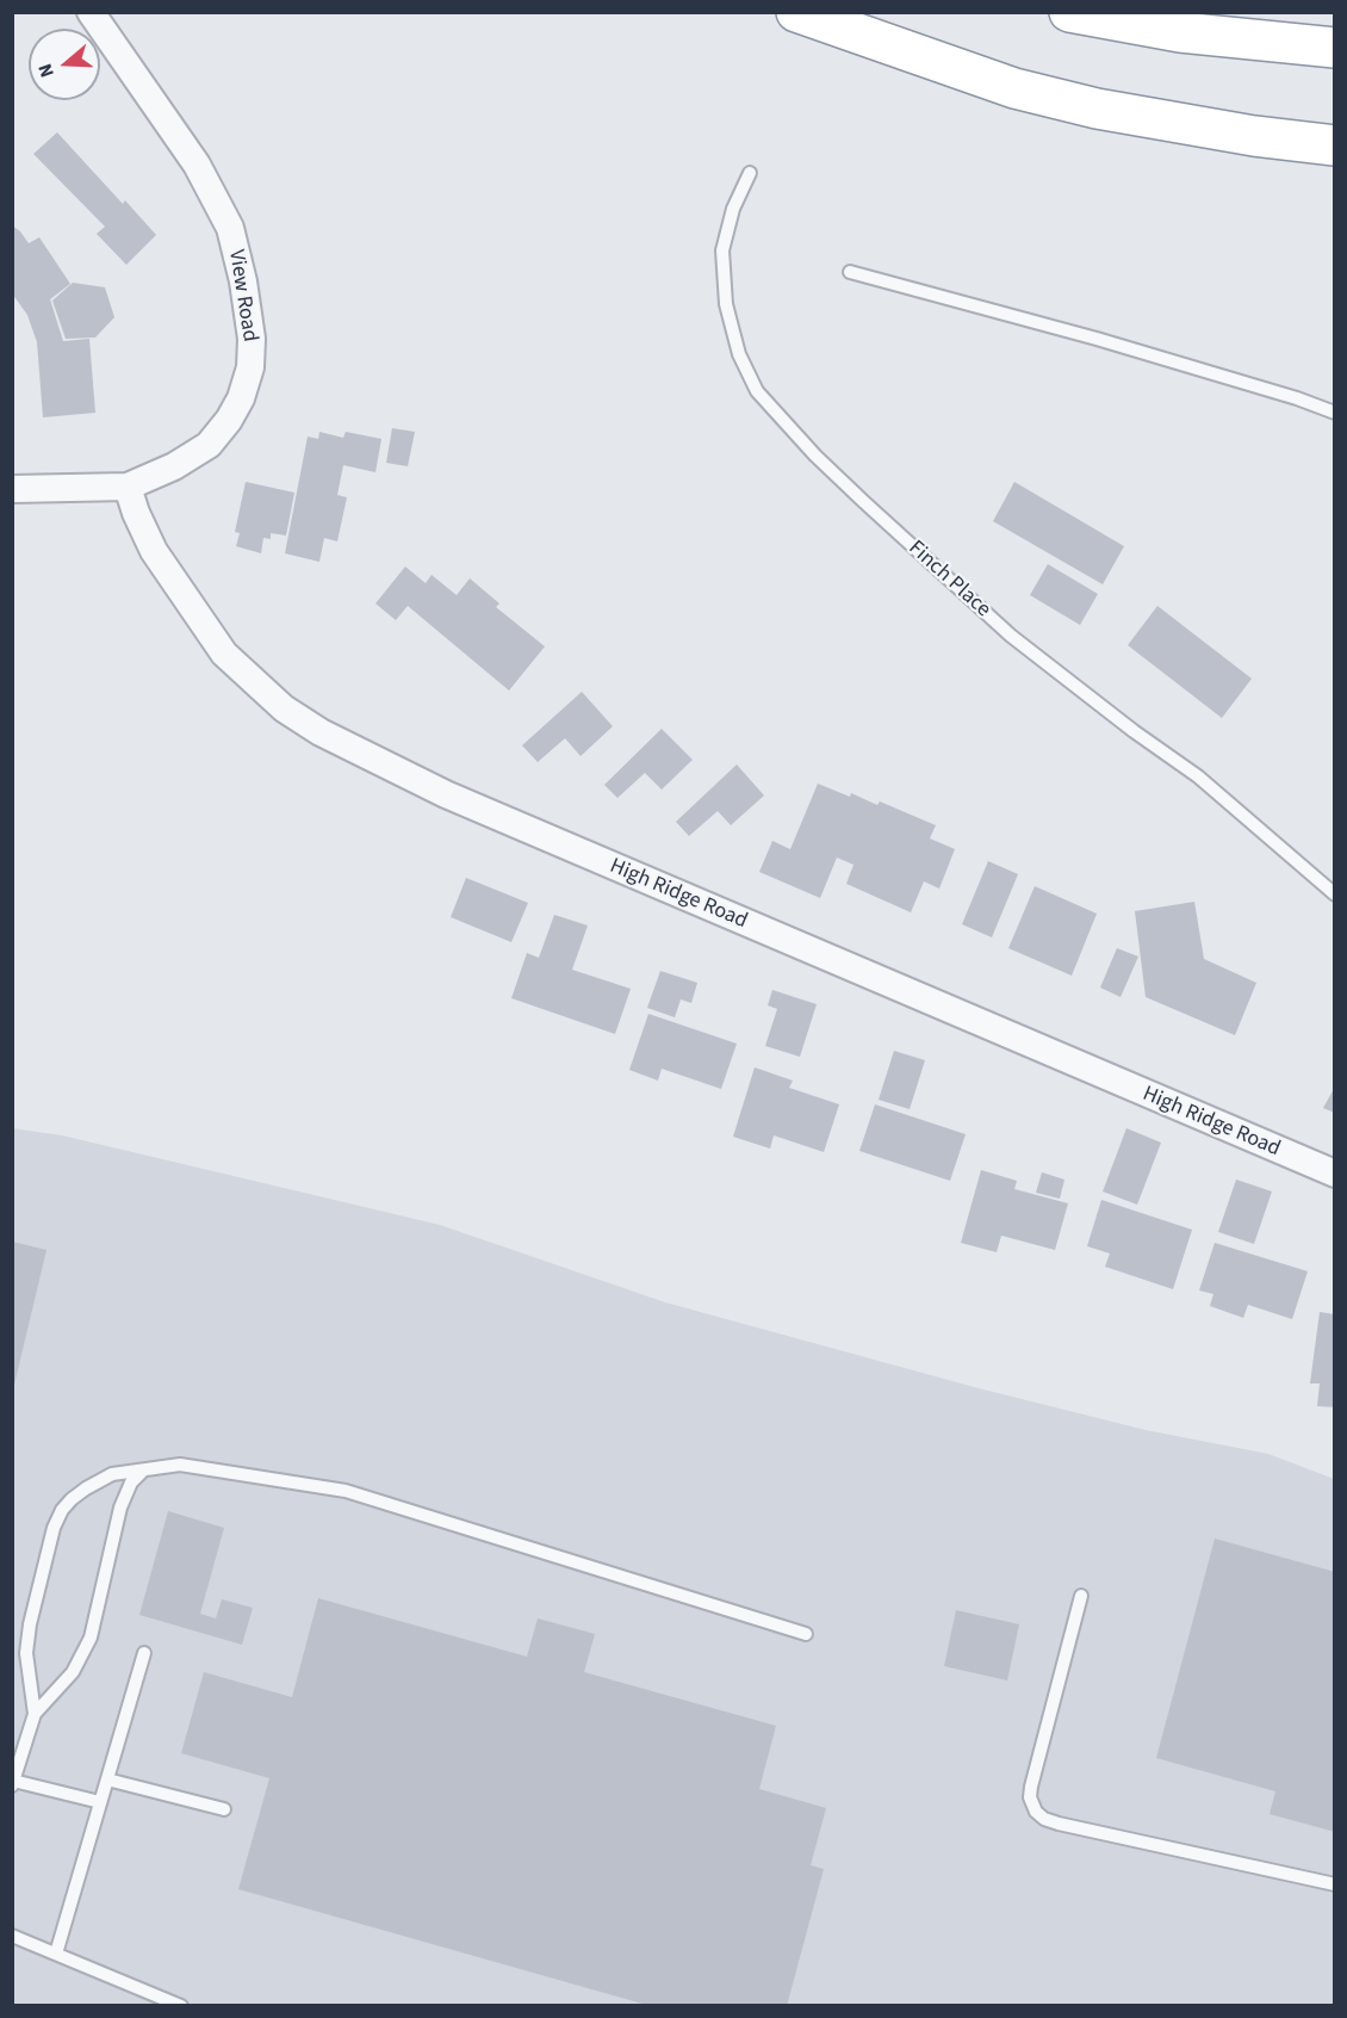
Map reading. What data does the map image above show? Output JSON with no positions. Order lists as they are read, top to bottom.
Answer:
{
  "streets": {
    "street": ["View Road", "High Ridge Road"],
    "lane": ["Finch Place"]
  },
  "crossings": [
    ["View Road", "High Ridge Road"]
  ],
  "north": "left"
}
